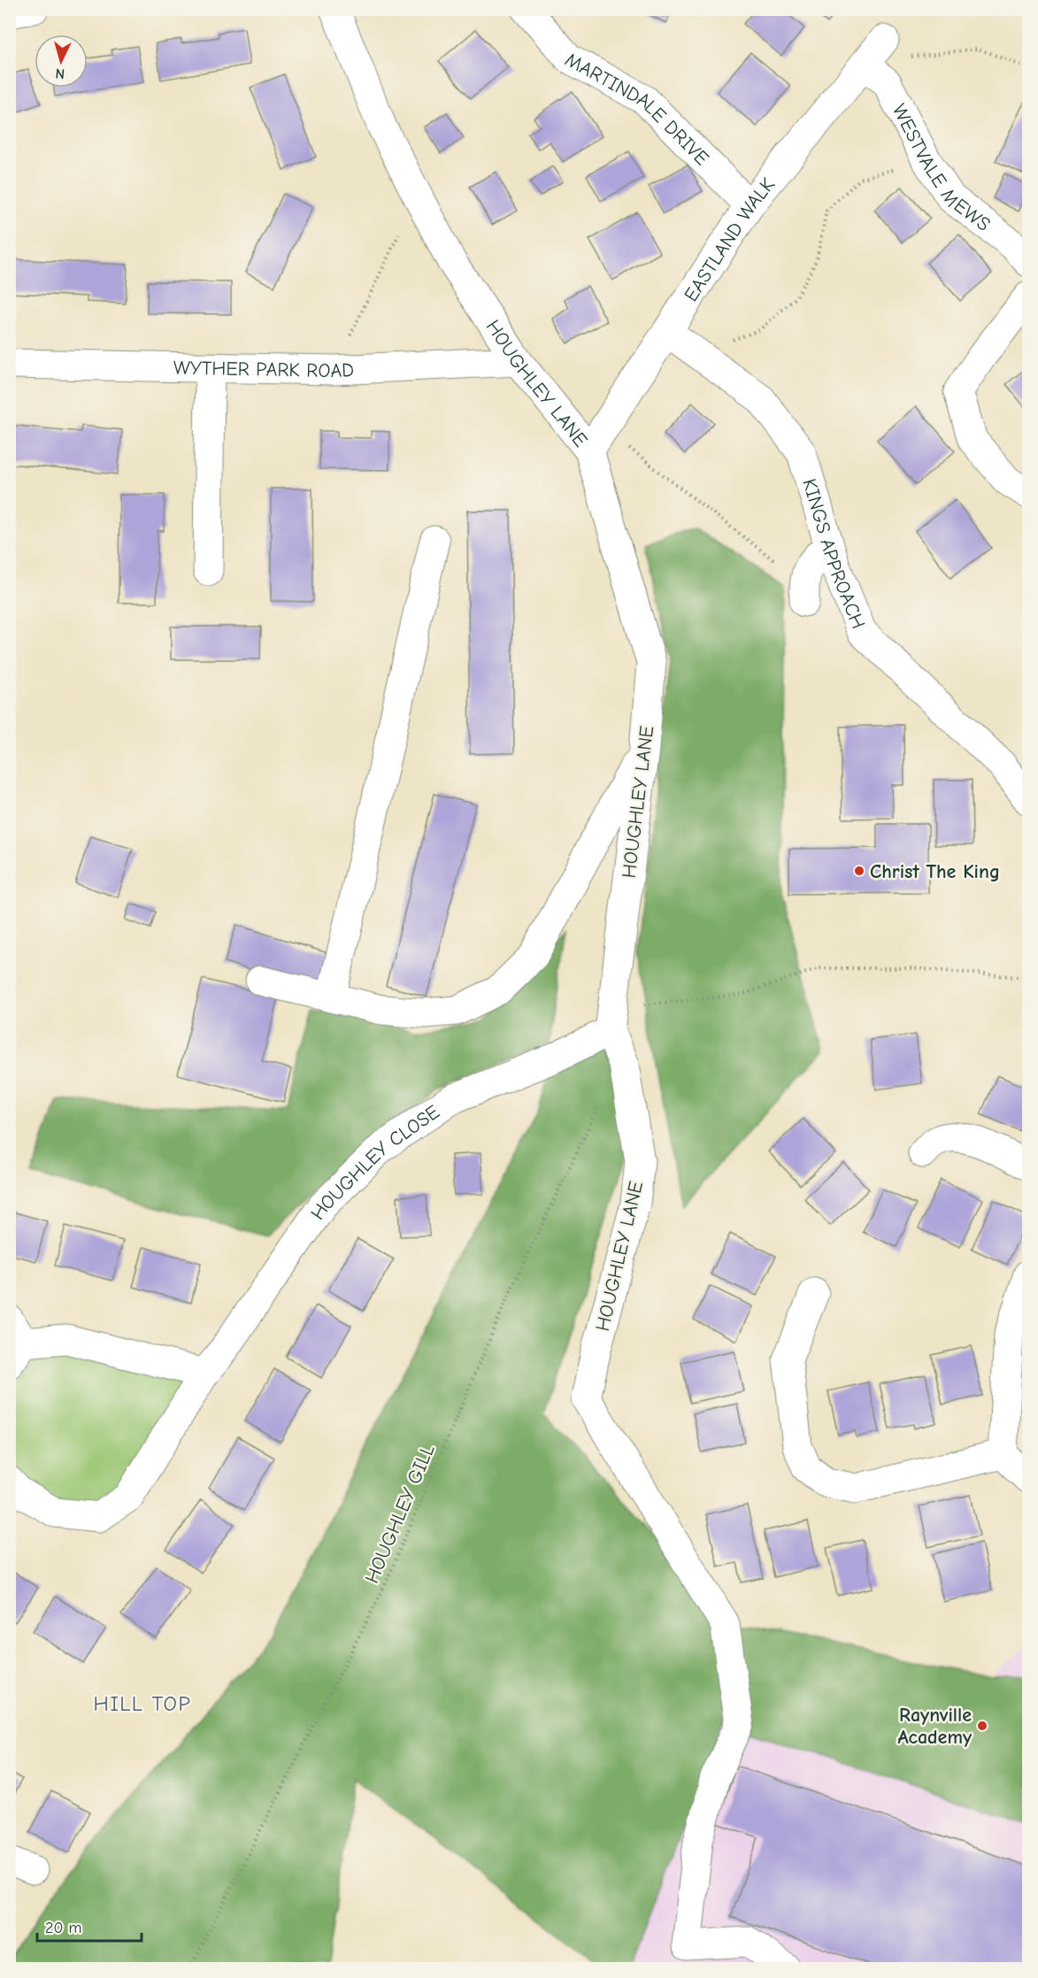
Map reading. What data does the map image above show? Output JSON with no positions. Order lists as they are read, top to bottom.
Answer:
{
  "streets": {
    "street": [
      "MARTINDALE DRIVE",
      "WESTVALE MEWS",
      "EASTLAND WALK",
      "WYTHER PARK ROAD",
      "HOUGHLEY LANE",
      "KINGS APPROACH",
      "HOUGHLEY CLOSE"
    ],
    "path": ["HOUGHLEY GILL"]
  },
  "crossings": [
    ["MARTINDALE DRIVE", "EASTLAND WALK"],
    ["WESTVALE MEWS", "EASTLAND WALK"],
    ["EASTLAND WALK", "HOUGHLEY LANE"],
    ["EASTLAND WALK", "KINGS APPROACH"],
    ["WYTHER PARK ROAD", "HOUGHLEY LANE"],
    ["HOUGHLEY LANE", "HOUGHLEY CLOSE"],
    ["HOUGHLEY LANE", "HOUGHLEY GILL"]
  ],
  "districts": ["HILL TOP"],
  "places": ["Christ The King", "Raynville Academy"],
  "scale_bar": "20 m",
  "north": "bottom"
}
